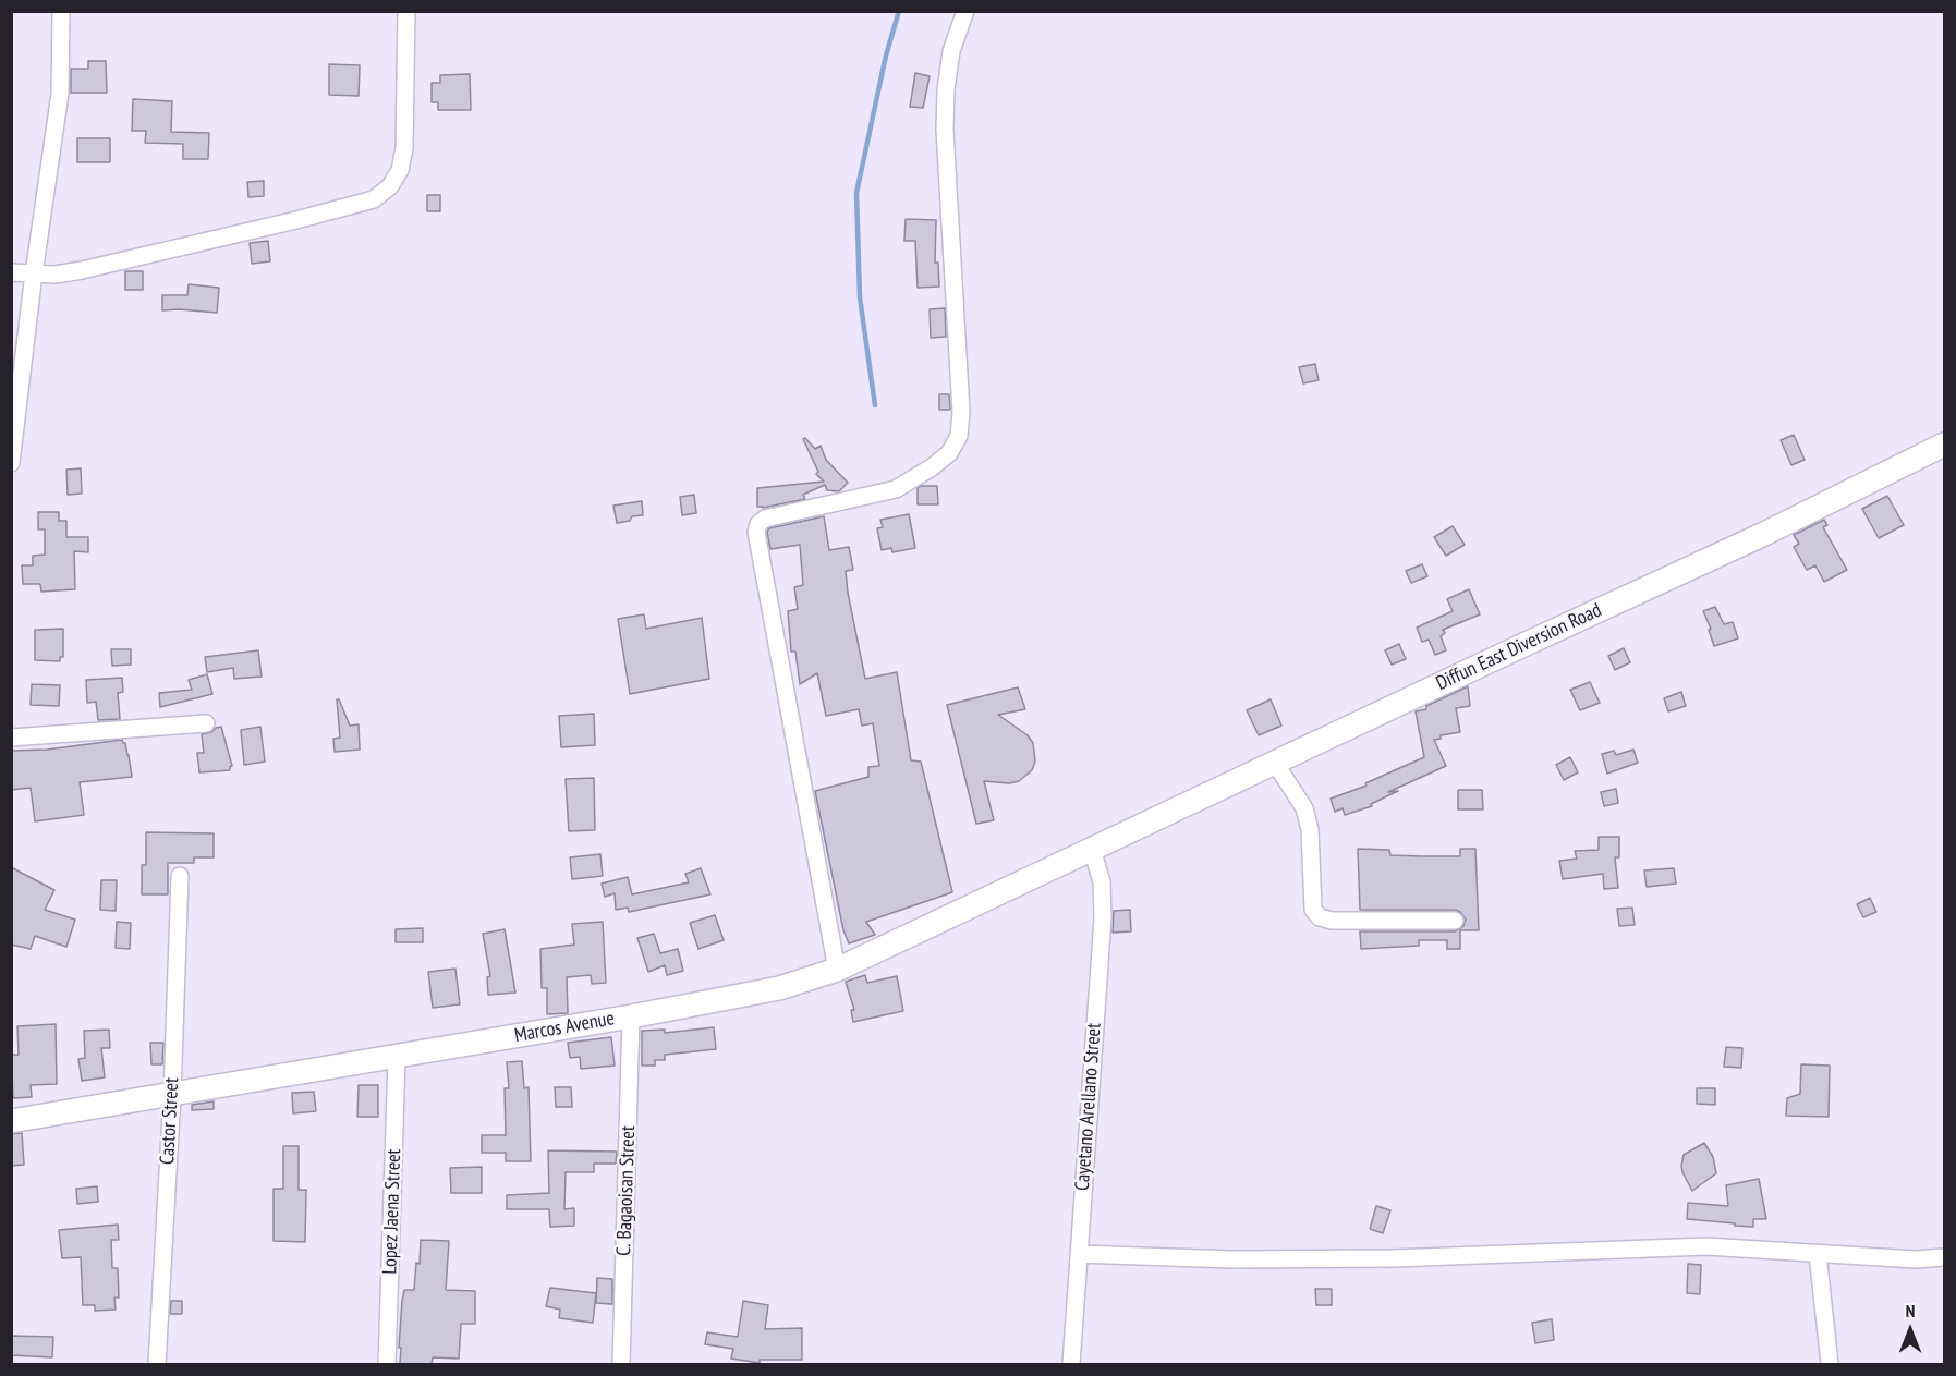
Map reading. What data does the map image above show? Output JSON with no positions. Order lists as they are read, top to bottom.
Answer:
{
  "streets": {
    "main road": ["Diffun East Diversion Road", "Marcos Avenue"],
    "street": [
      "Cayetano Arellano Street",
      "Castor Street",
      "C. Bagaoisan Street",
      "Lopez Jaena Street"
    ]
  },
  "crossings": [
    ["Diffun East Diversion Road", "Marcos Avenue"],
    ["Diffun East Diversion Road", "Cayetano Arellano Street"],
    ["Marcos Avenue", "Cayetano Arellano Street"],
    ["Marcos Avenue", "Castor Street"],
    ["Marcos Avenue", "C. Bagaoisan Street"],
    ["Marcos Avenue", "Lopez Jaena Street"]
  ],
  "north": "top"
}
